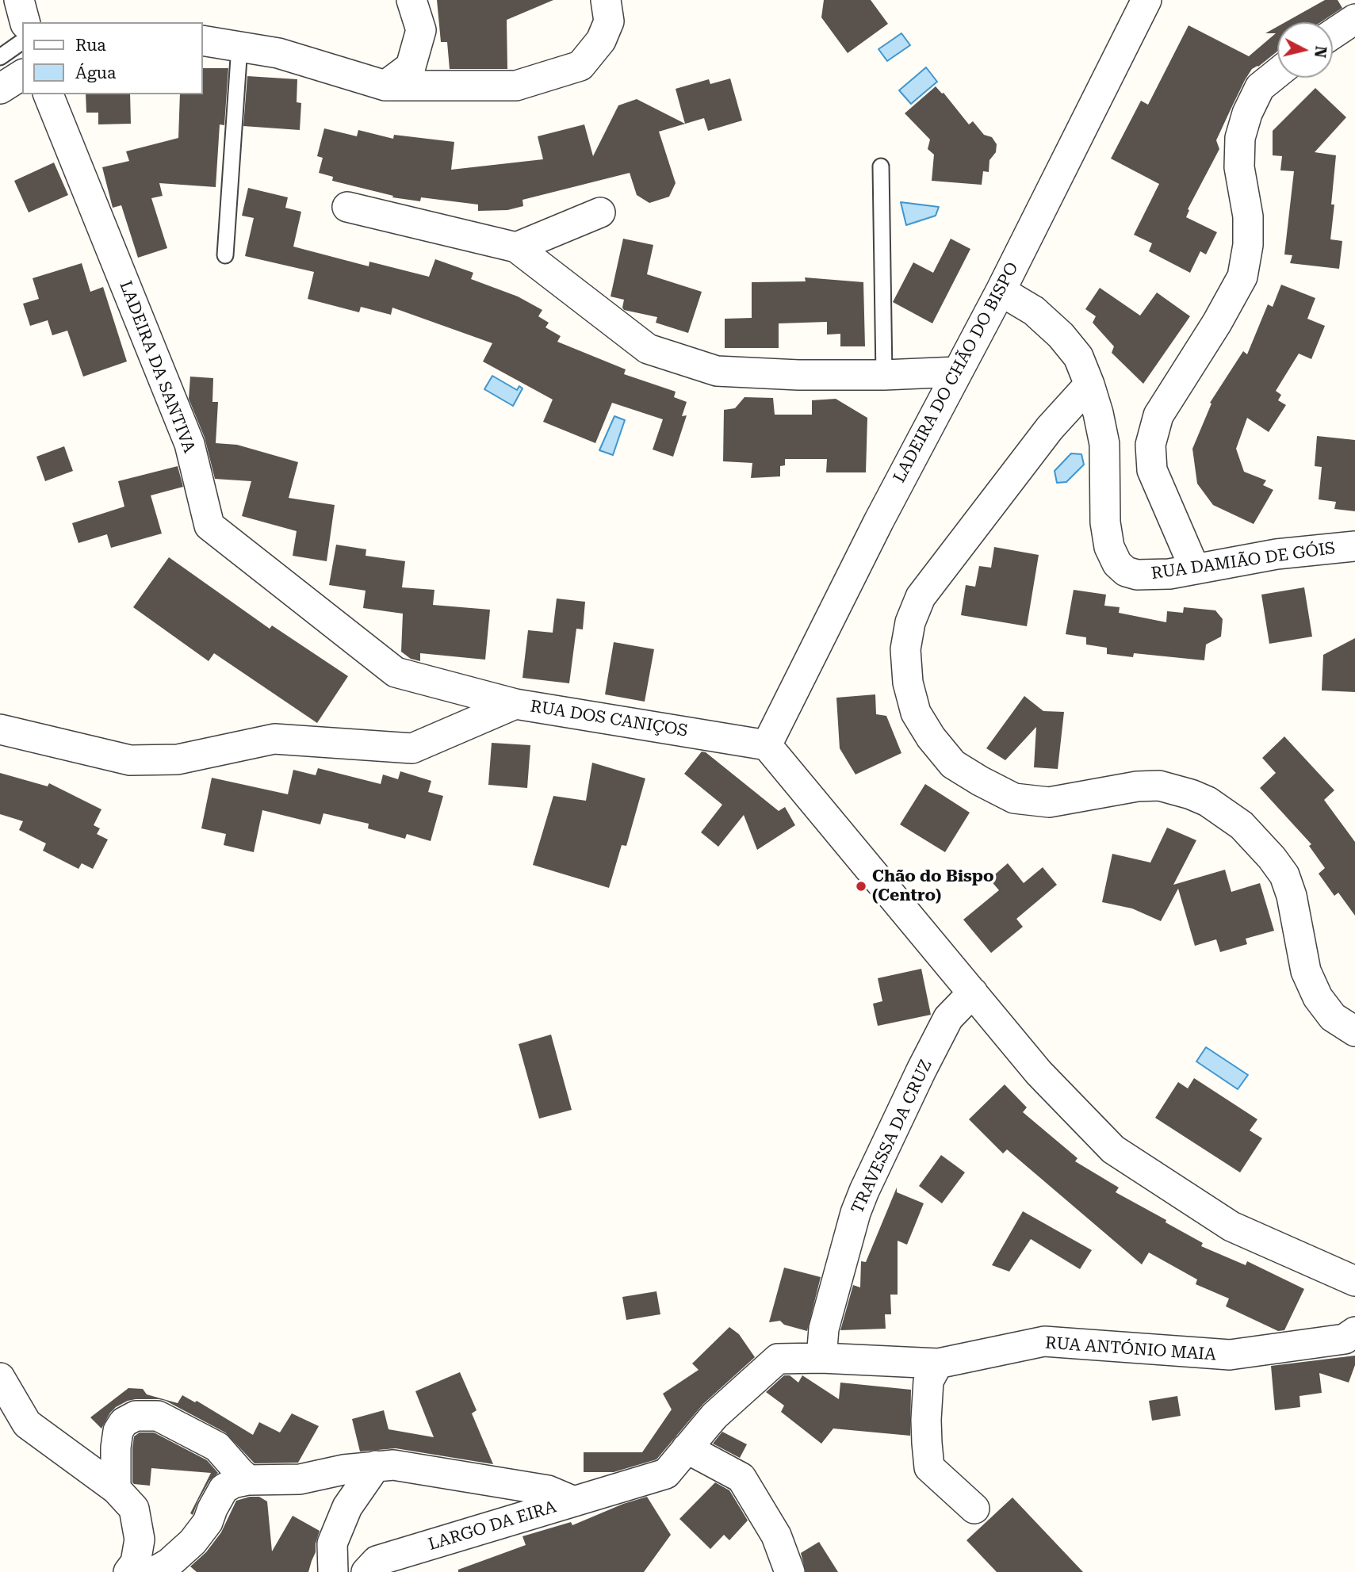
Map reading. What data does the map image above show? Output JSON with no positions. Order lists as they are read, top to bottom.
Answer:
{
  "streets": {
    "street": [
      "LADEIRA DA SANTIVA",
      "LADEIRA DO CHÃO DO BISPO",
      "RUA DAMIÃO DE GÓIS",
      "RUA DOS CANIÇOS",
      "TRAVESSA DA CRUZ",
      "RUA ANTÓNIO MAIA",
      "LARGO DA EIRA"
    ]
  },
  "crossings": [
    ["LADEIRA DA SANTIVA", "RUA DOS CANIÇOS"],
    ["LADEIRA DO CHÃO DO BISPO", "RUA DAMIÃO DE GÓIS"],
    ["LADEIRA DO CHÃO DO BISPO", "RUA DOS CANIÇOS"],
    ["TRAVESSA DA CRUZ", "RUA ANTÓNIO MAIA"],
    ["RUA ANTÓNIO MAIA", "LARGO DA EIRA"]
  ],
  "places": ["Chão do Bispo (Centro)"],
  "legend": ["Rua", "Água"],
  "north": "right"
}
